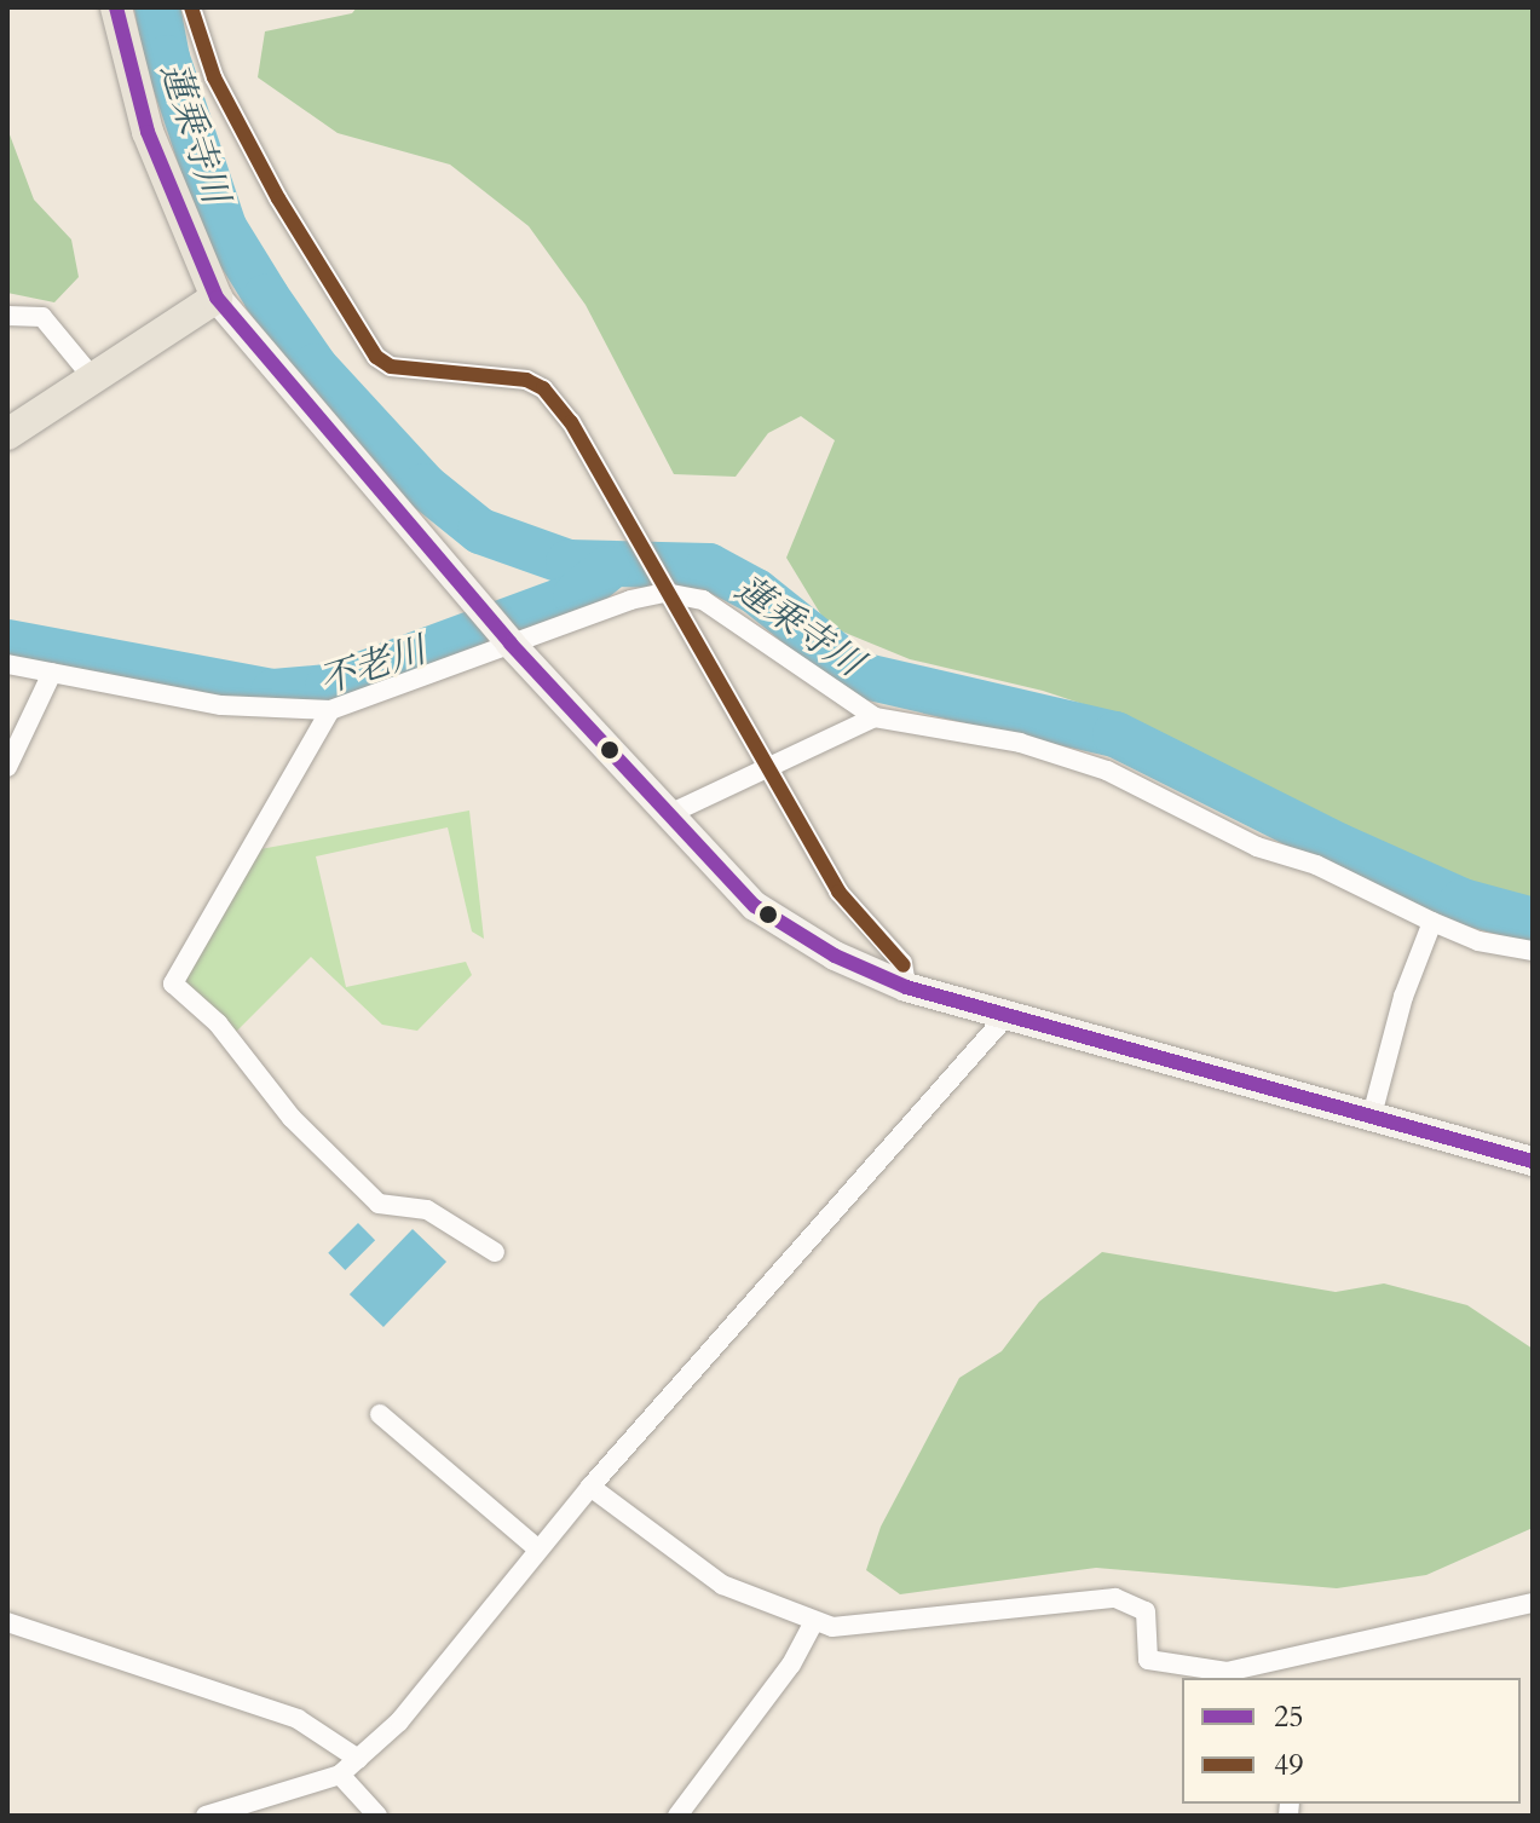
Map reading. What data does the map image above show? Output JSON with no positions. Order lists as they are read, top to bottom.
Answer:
{
  "water": ["蓮乗寺川", "不老川"],
  "lines": ["transit line 25", "transit line 49"],
  "legend": ["25", "49"]
}
